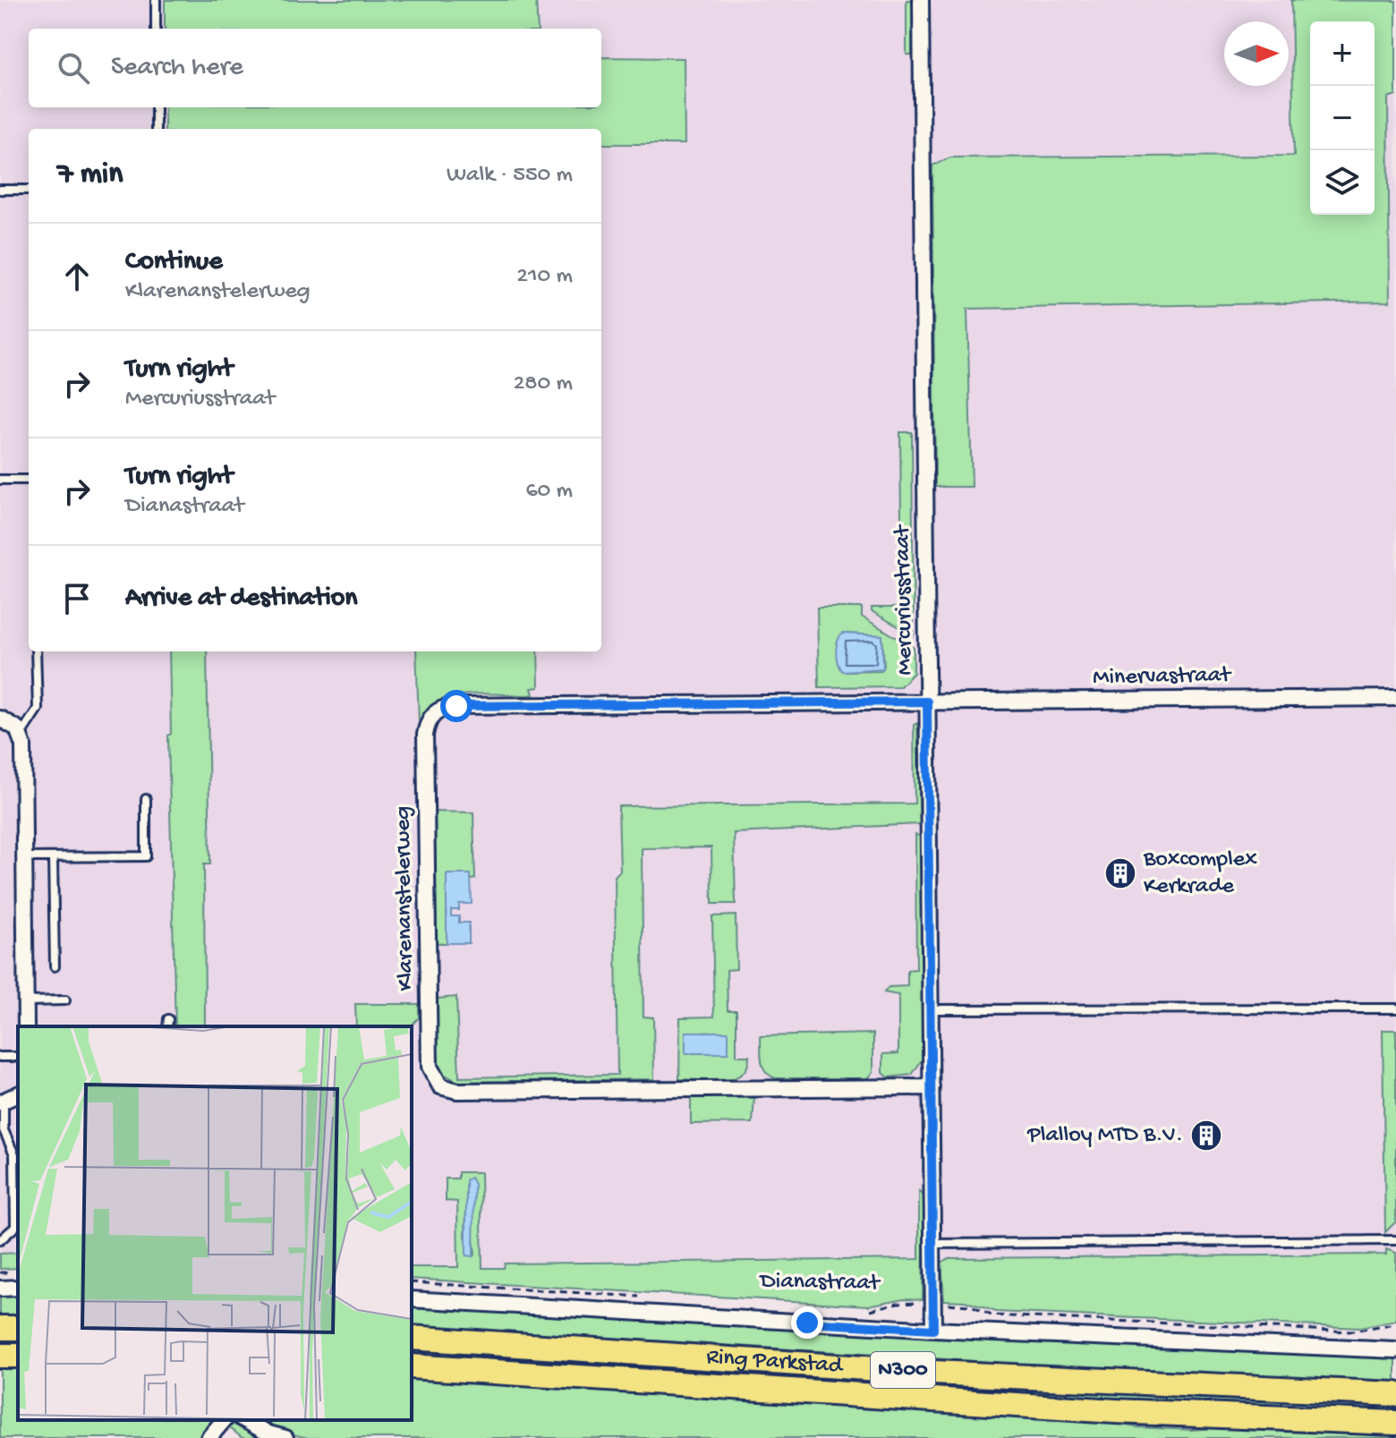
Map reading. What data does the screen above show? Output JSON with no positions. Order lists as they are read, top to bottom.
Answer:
{
  "streets": {
    "highway": ["Ring Parkstad", "N300"],
    "street": [
      "Mercuriusstraat",
      "Minervastraat",
      "Klarenanstelerweg",
      "Dianastraat"
    ]
  },
  "crossings": [
    ["Mercuriusstraat", "Minervastraat"],
    ["Mercuriusstraat", "Klarenanstelerweg"],
    ["Mercuriusstraat", "Dianastraat"],
    ["Minervastraat", "Klarenanstelerweg"]
  ],
  "places": {
    "building": ["Boxcomplex Kerkrade", "Plalloy MTD B.V."]
  },
  "north": "right",
  "page": {
    "map_buttons": ["+", "−"],
    "search": "Search here",
    "heading": ["7 min", "Walk · 550 m"],
    "list": [
      ["Continue", "Klarenanstelerweg", "210 m"],
      ["Turn right", "Mercuriusstraat", "280 m"],
      ["Turn right", "Dianastraat", "60 m"],
      "Arrive at destination"
    ]
  }
}
